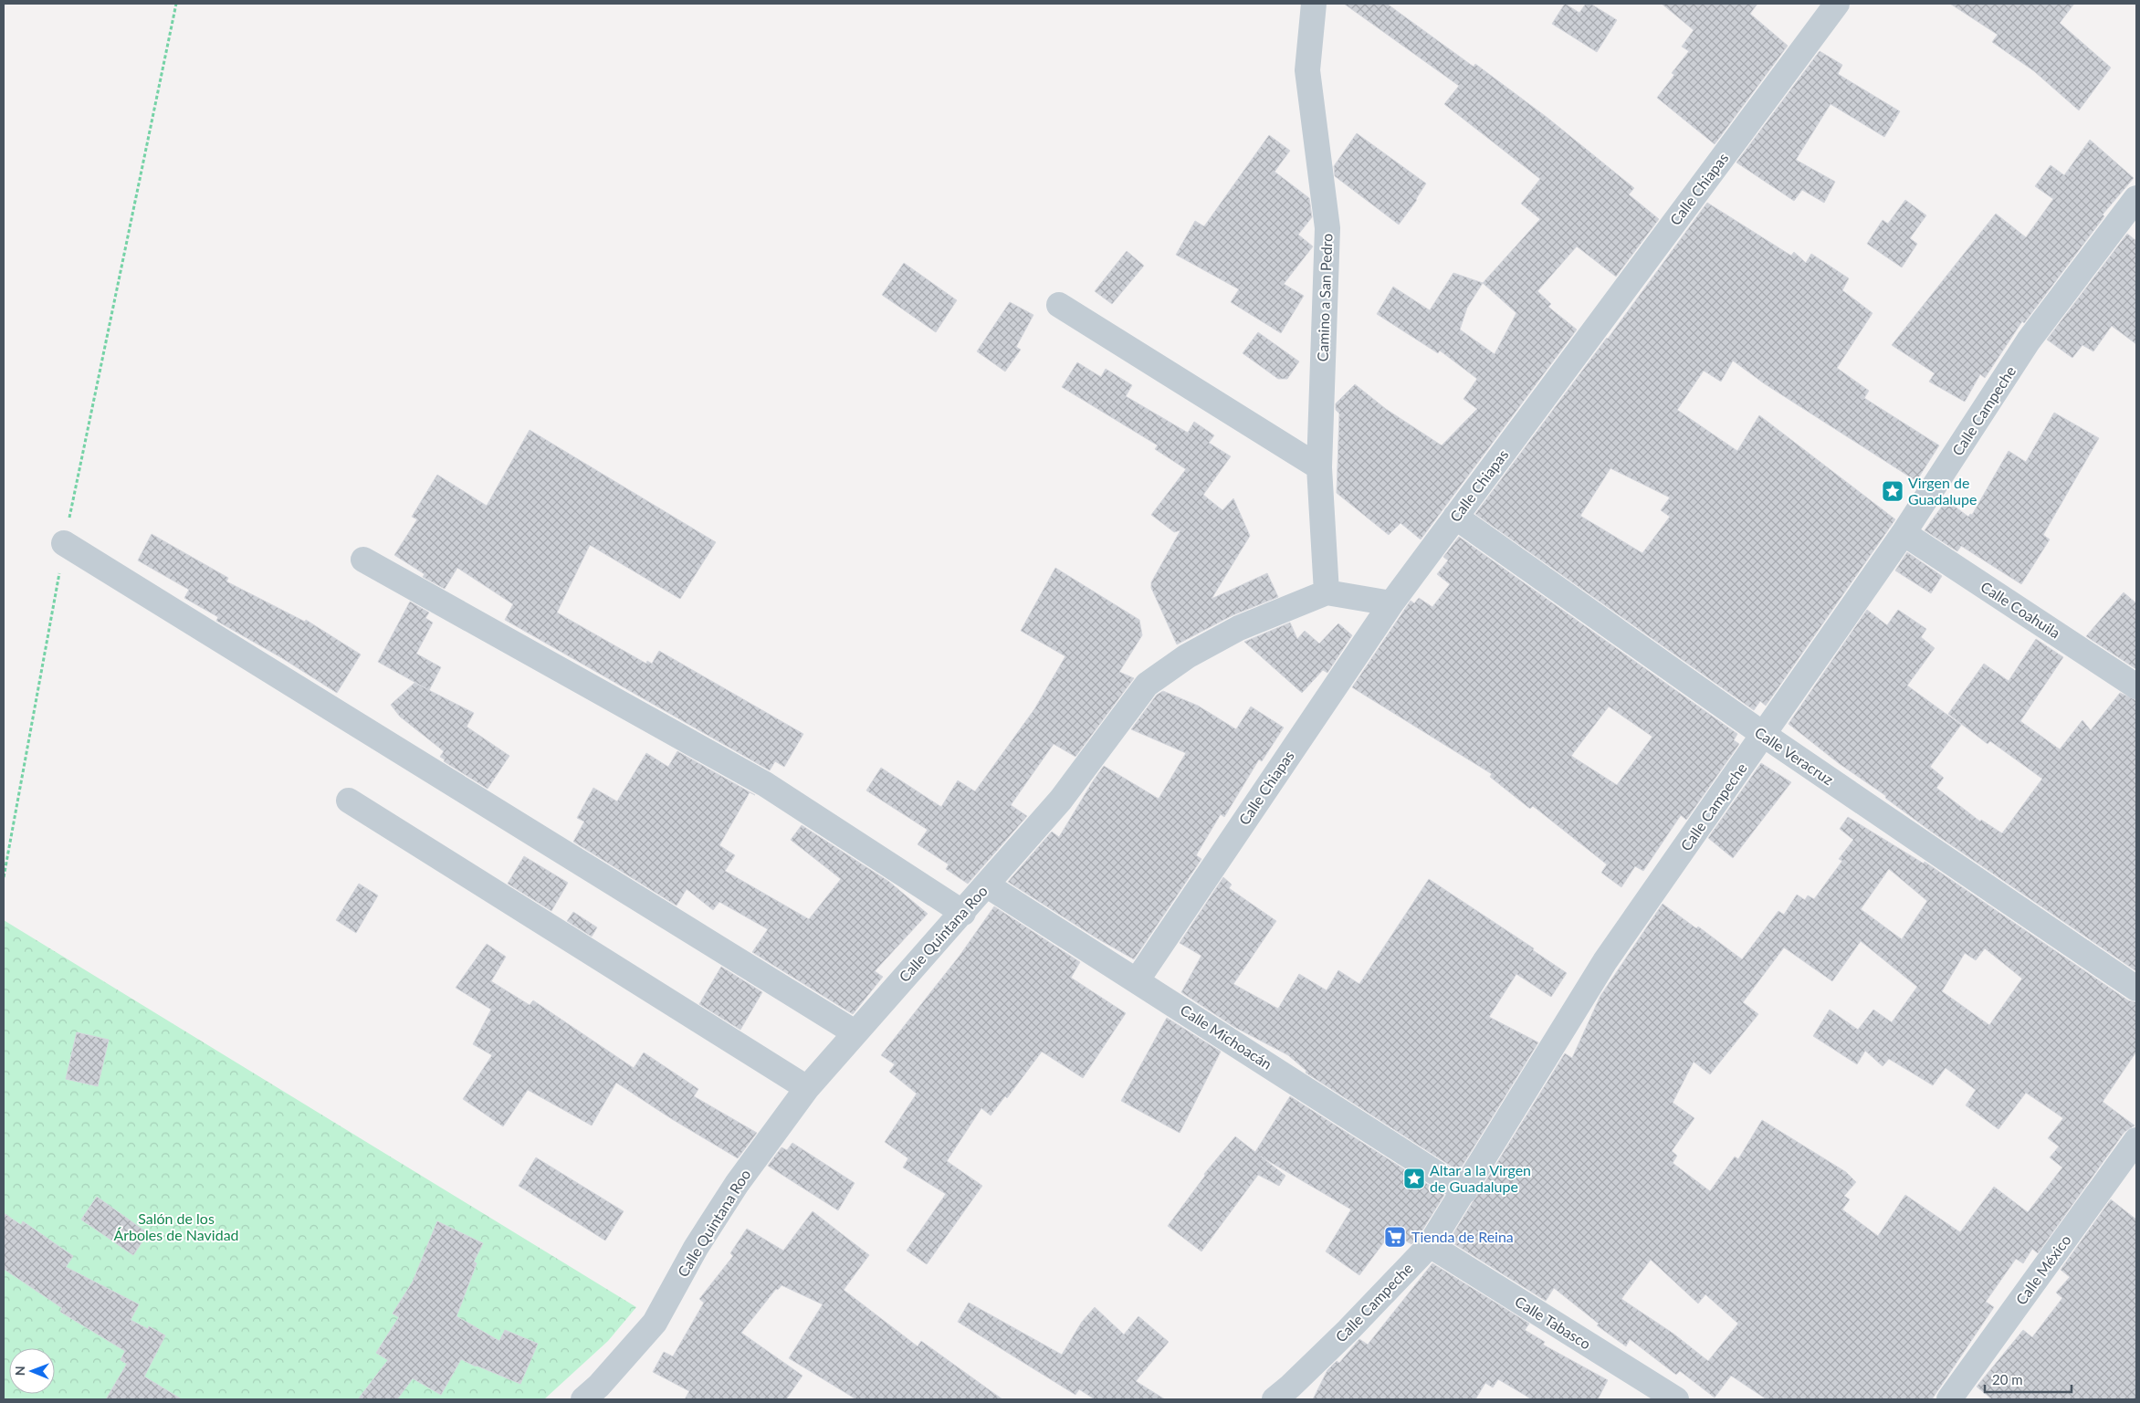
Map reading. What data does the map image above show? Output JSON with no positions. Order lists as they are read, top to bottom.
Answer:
{
  "streets": {
    "street": [
      "Calle Chiapas",
      "Camino a San Pedro",
      "Calle Campeche",
      "Calle Coahuila",
      "Calle Veracruz",
      "Calle Quintana Roo",
      "Calle Michoacán",
      "Calle México",
      "Calle Tabasco"
    ]
  },
  "crossings": [
    ["Calle Chiapas", "Calle Veracruz"],
    ["Calle Chiapas", "Calle Michoacán"],
    ["Camino a San Pedro", "Calle Quintana Roo"],
    ["Calle Campeche", "Calle Coahuila"],
    ["Calle Campeche", "Calle Veracruz"],
    ["Calle Campeche", "Calle Michoacán"],
    ["Calle Campeche", "Calle Tabasco"],
    ["Calle Quintana Roo", "Calle Michoacán"]
  ],
  "parks": ["Salón de los Árboles de Navidad"],
  "places": {
    "place": ["Virgen de Guadalupe", "Altar a la Virgen de Guadalupe"],
    "supermarket": ["Tienda de Reina"]
  },
  "scale_bar": "20 m",
  "north": "left"
}
